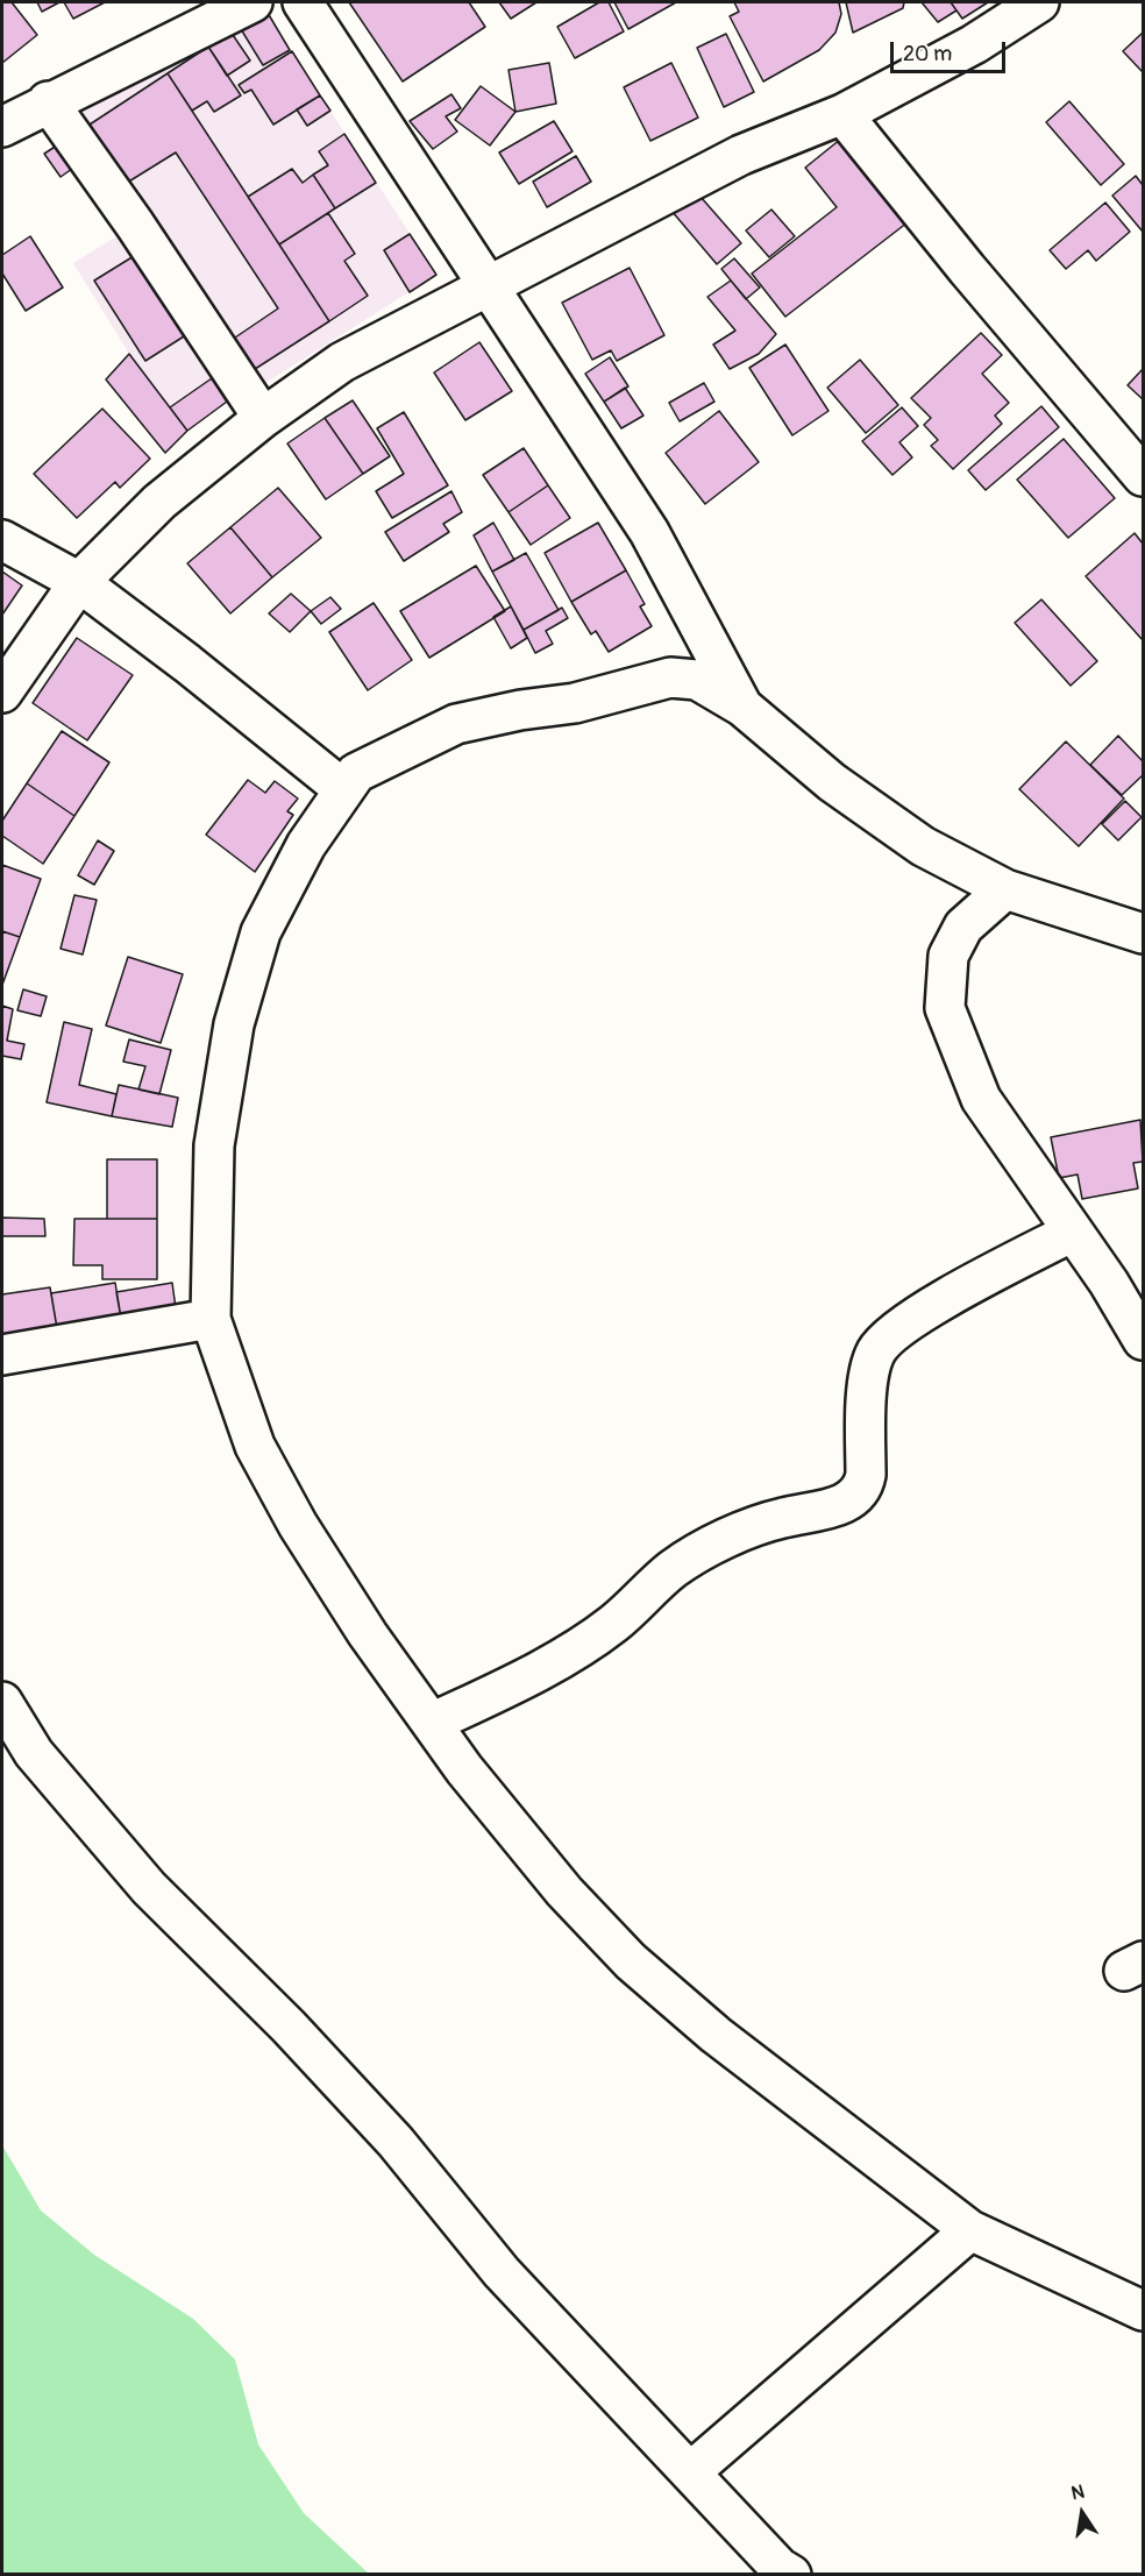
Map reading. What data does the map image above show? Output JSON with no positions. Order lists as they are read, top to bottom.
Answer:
{
  "scale_bar": "20 m",
  "north": "top"
}
